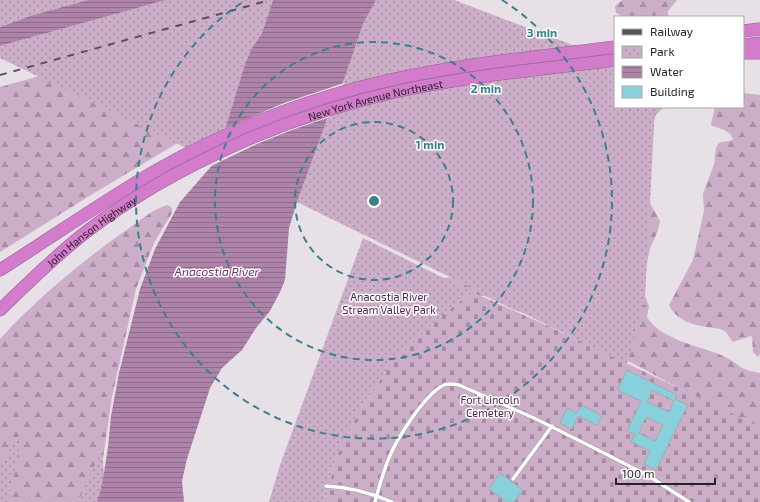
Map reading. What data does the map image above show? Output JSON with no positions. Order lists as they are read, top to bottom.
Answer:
{
  "streets": {
    "highway": ["New York Avenue Northeast", "John Hanson Highway"]
  },
  "crossings": [
    ["New York Avenue Northeast", "John Hanson Highway"]
  ],
  "water": ["Anacostia River"],
  "parks": ["Anacostia River Stream Valley Park", "Fort Lincoln Cemetery"],
  "legend": [
    "Railway",
    "Park",
    "Water",
    "Building"
  ],
  "scale_bar": "100 m",
  "rings": ["3 min", "2 min", "1 min"]
}
